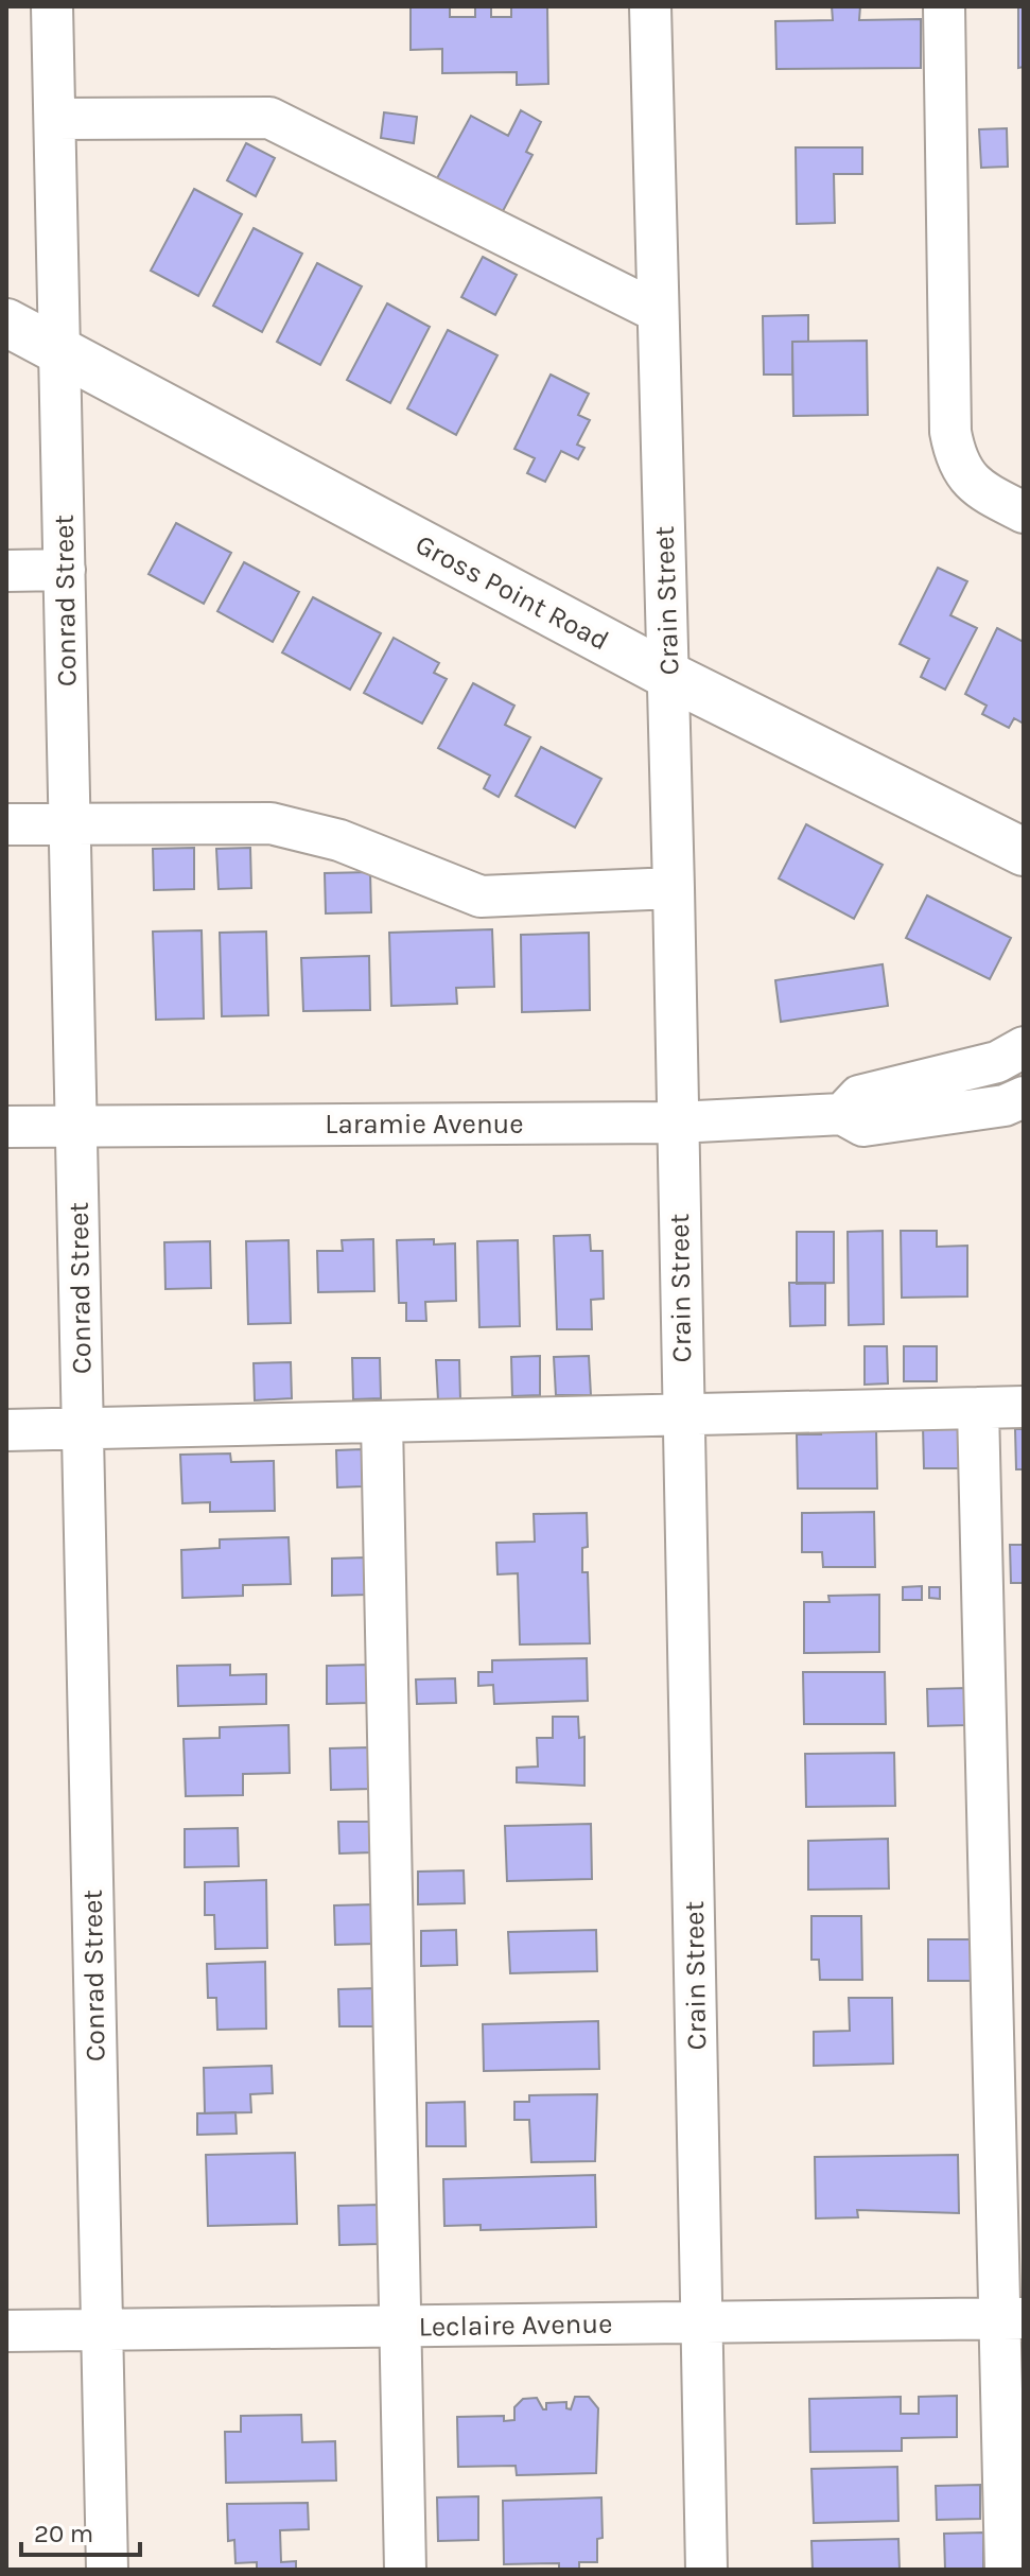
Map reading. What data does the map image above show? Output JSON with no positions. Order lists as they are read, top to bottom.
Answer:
{
  "streets": {
    "main road": ["Gross Point Road"],
    "street": [
      "Conrad Street",
      "Crain Street",
      "Laramie Avenue",
      "Leclaire Avenue"
    ]
  },
  "crossings": [
    ["Gross Point Road", "Conrad Street"],
    ["Gross Point Road", "Crain Street"],
    ["Conrad Street", "Laramie Avenue"],
    ["Conrad Street", "Leclaire Avenue"],
    ["Crain Street", "Laramie Avenue"],
    ["Crain Street", "Leclaire Avenue"]
  ],
  "scale_bar": "20 m"
}
